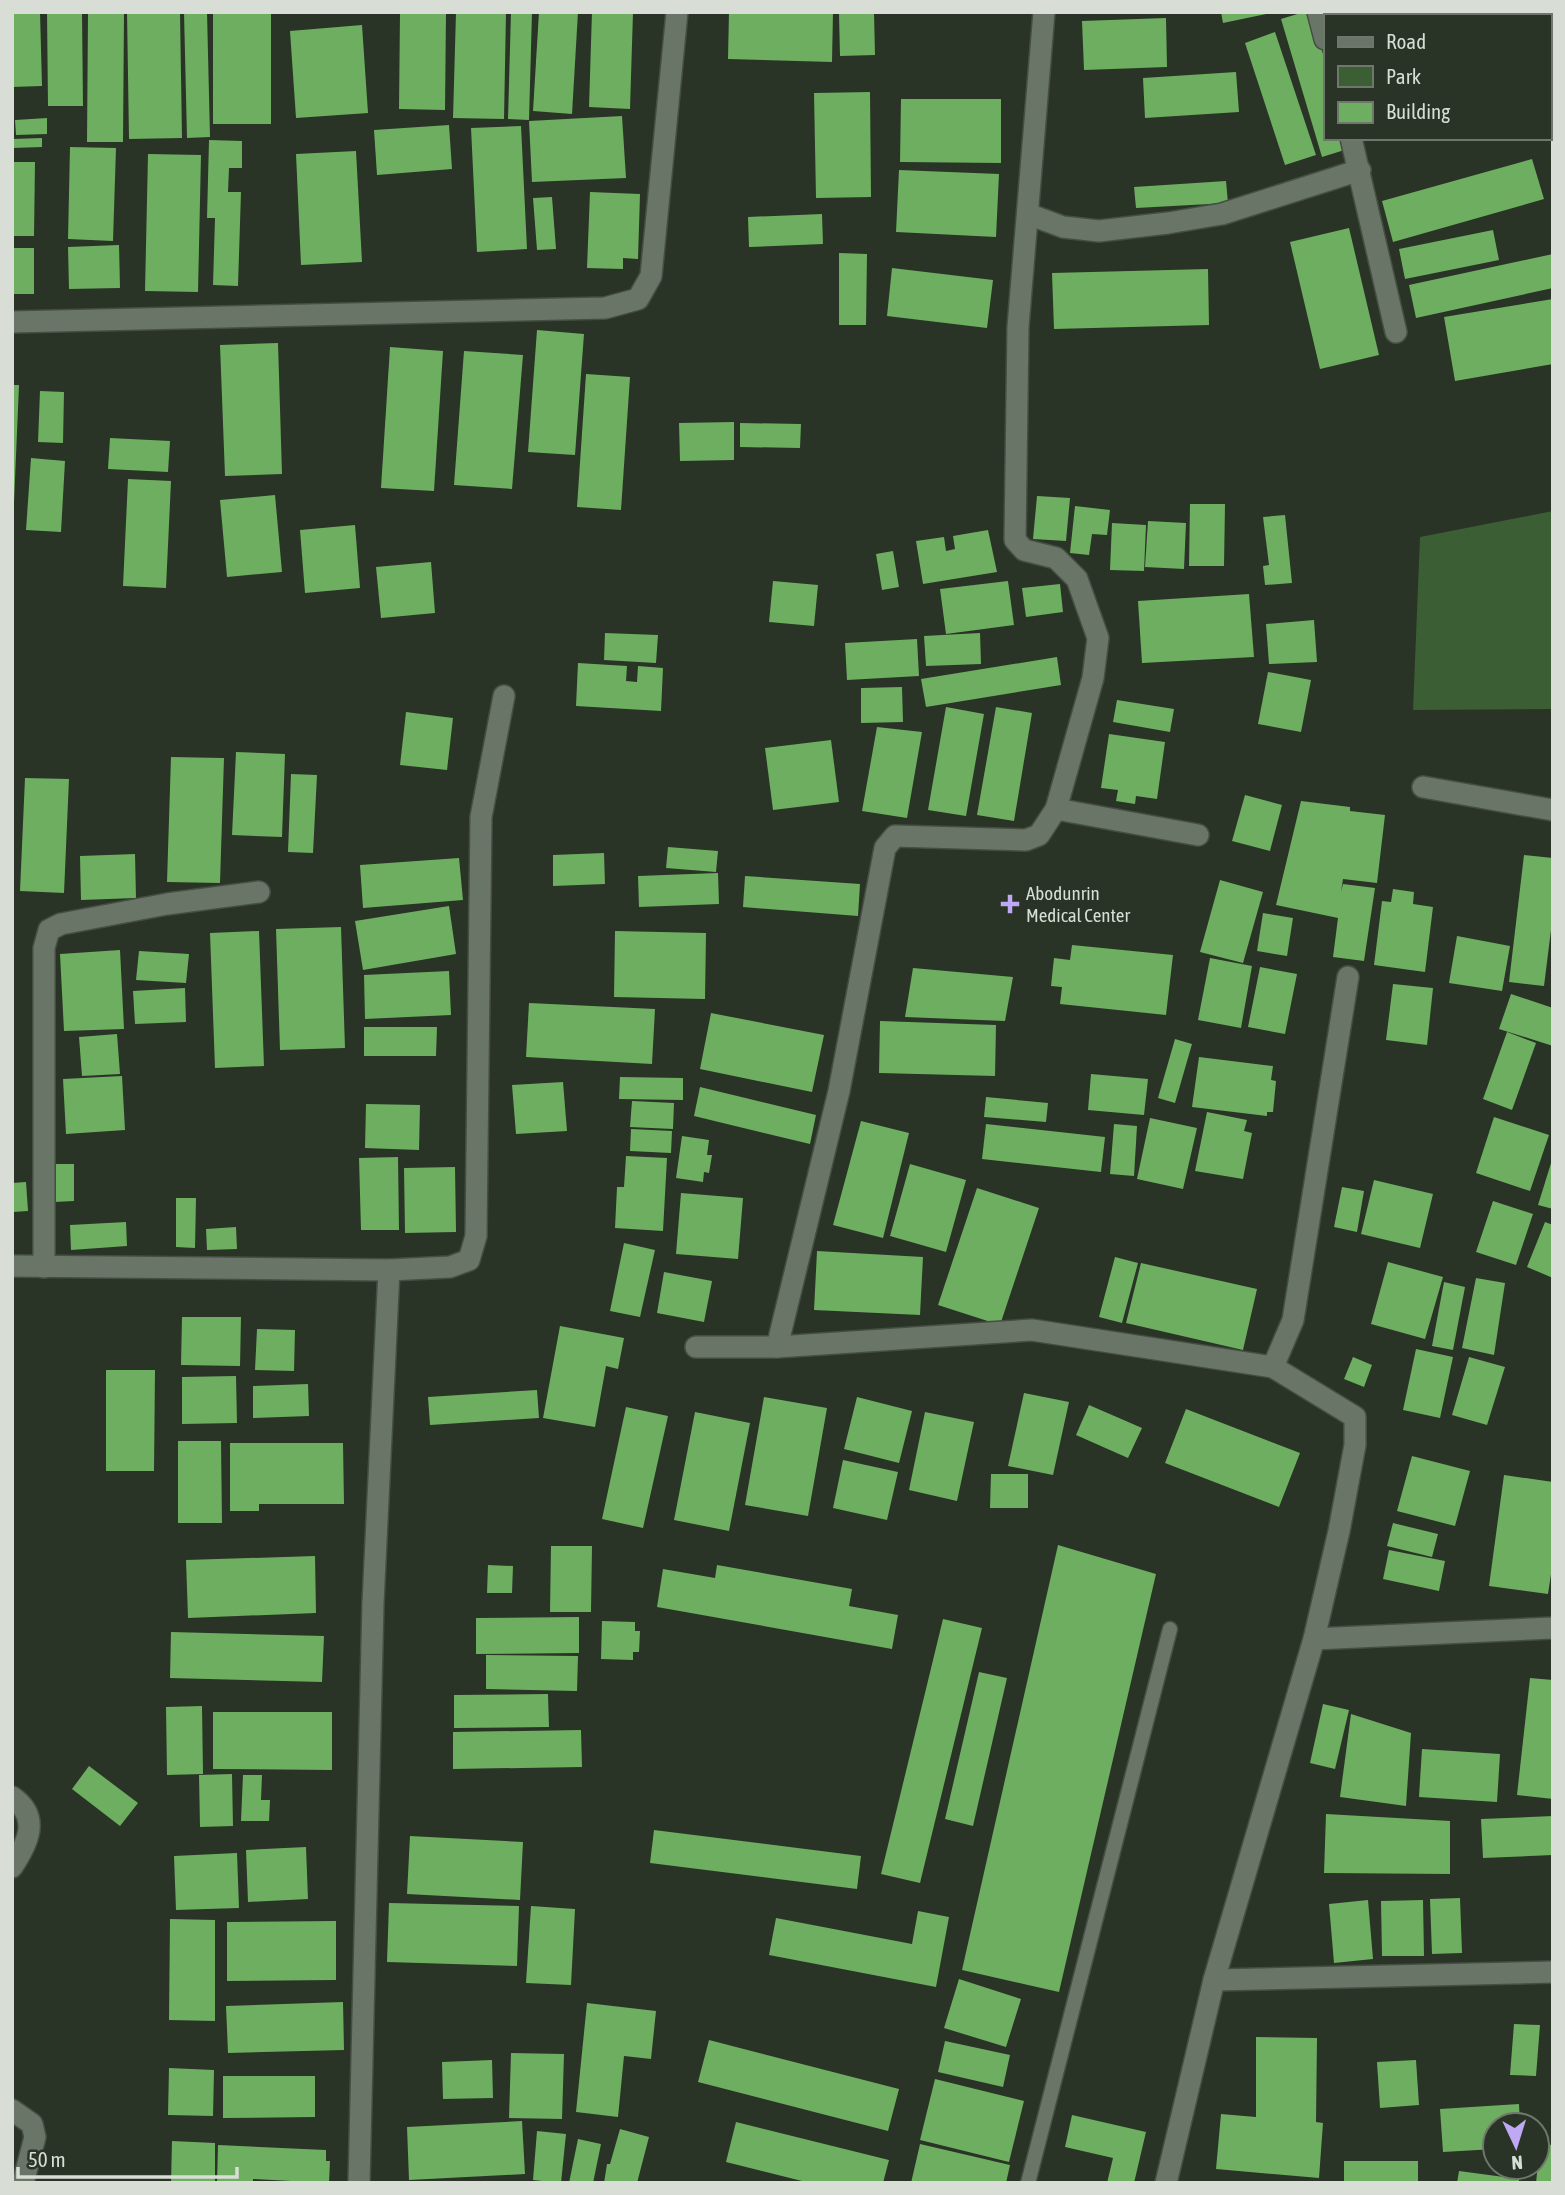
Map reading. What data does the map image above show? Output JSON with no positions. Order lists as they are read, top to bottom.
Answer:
{
  "places": {
    "health": ["Abodunrin Medical Center"]
  },
  "legend": ["Road", "Park", "Building"],
  "scale_bar": "50 m",
  "north": "bottom"
}
